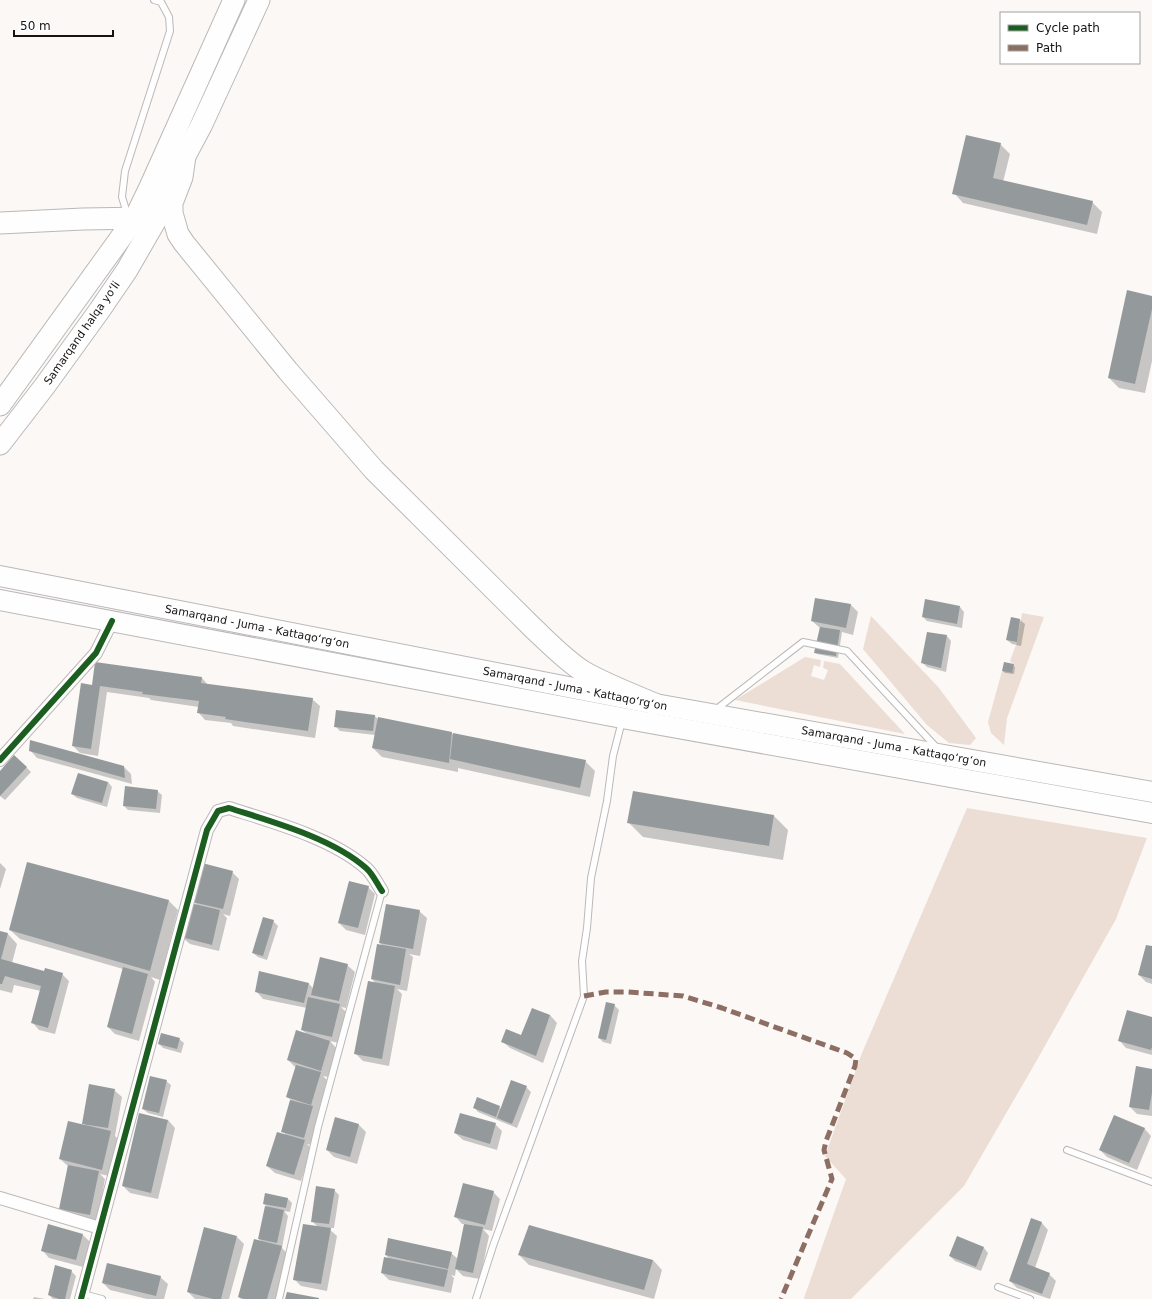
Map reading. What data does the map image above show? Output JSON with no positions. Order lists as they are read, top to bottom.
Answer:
{
  "streets": {
    "highway": ["Samarqand halqa yoʻli"],
    "main road": ["Samarqand - Juma - Kattaqo‘rg‘on"]
  },
  "legend": ["Cycle path", "Path"],
  "scale_bar": "50 m"
}
